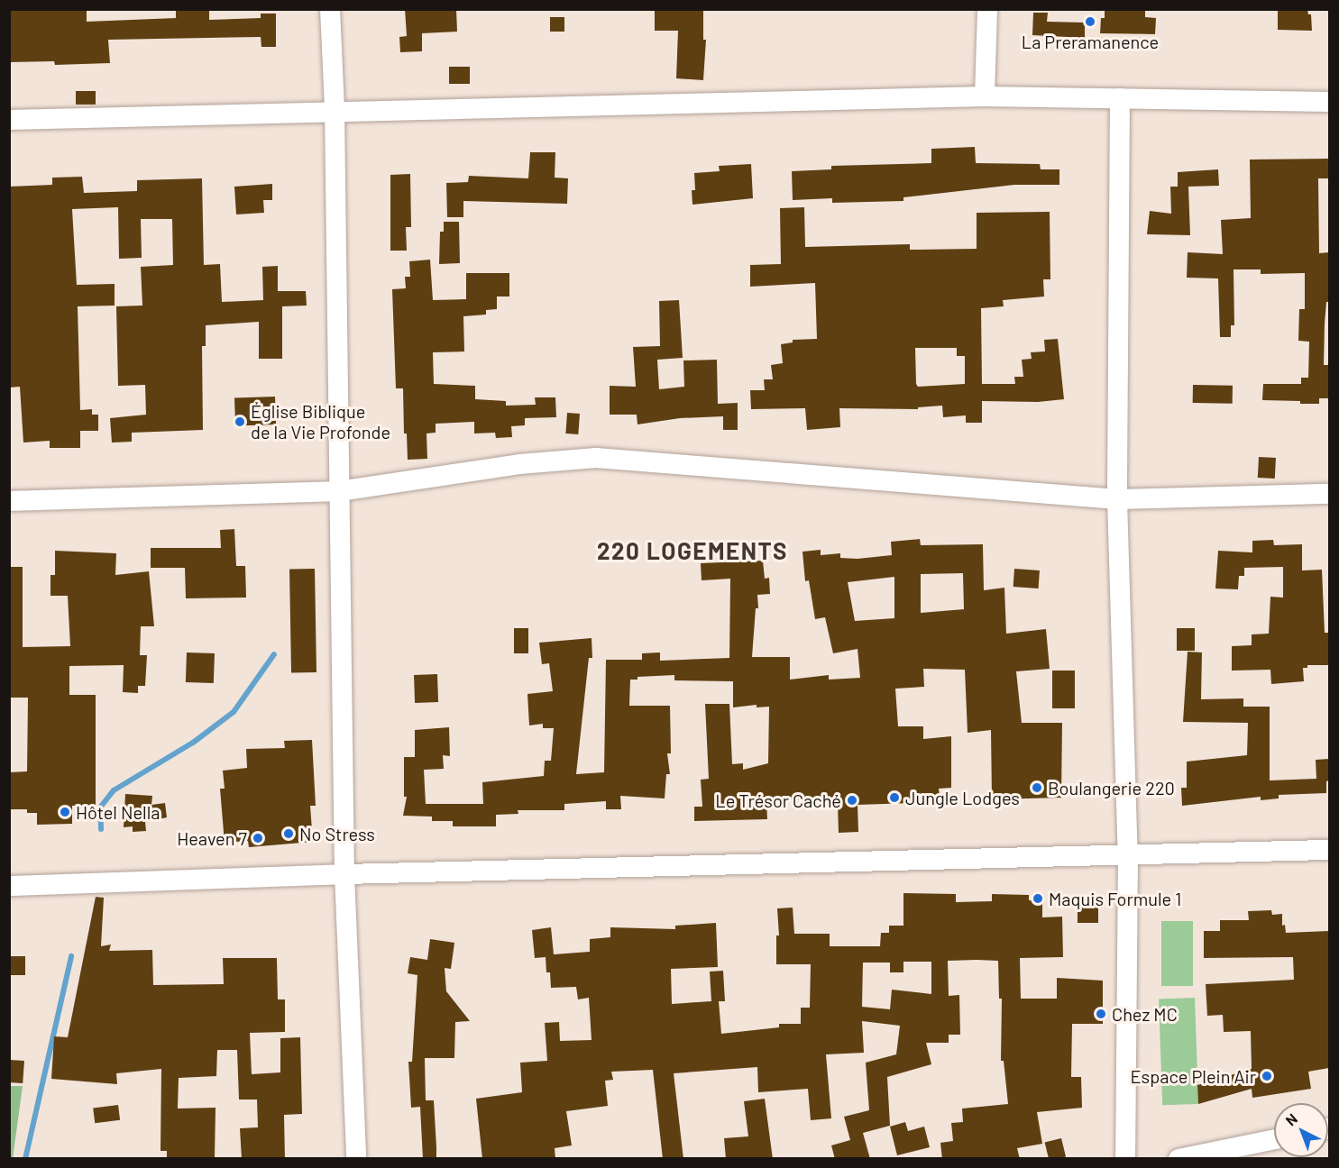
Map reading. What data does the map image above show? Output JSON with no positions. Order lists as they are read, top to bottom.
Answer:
{
  "districts": ["220 LOGEMENTS"],
  "places": [
    "La Preramanence",
    "Église Biblique de la Vie Profonde",
    "Boulangerie 220",
    "Jungle Lodges",
    "Le Trésor Caché",
    "Hôtel Nella",
    "No Stress",
    "Heaven 7",
    "Maquis Formule 1",
    "Chez MC",
    "Espace Plein Air"
  ],
  "north": "top left"
}
